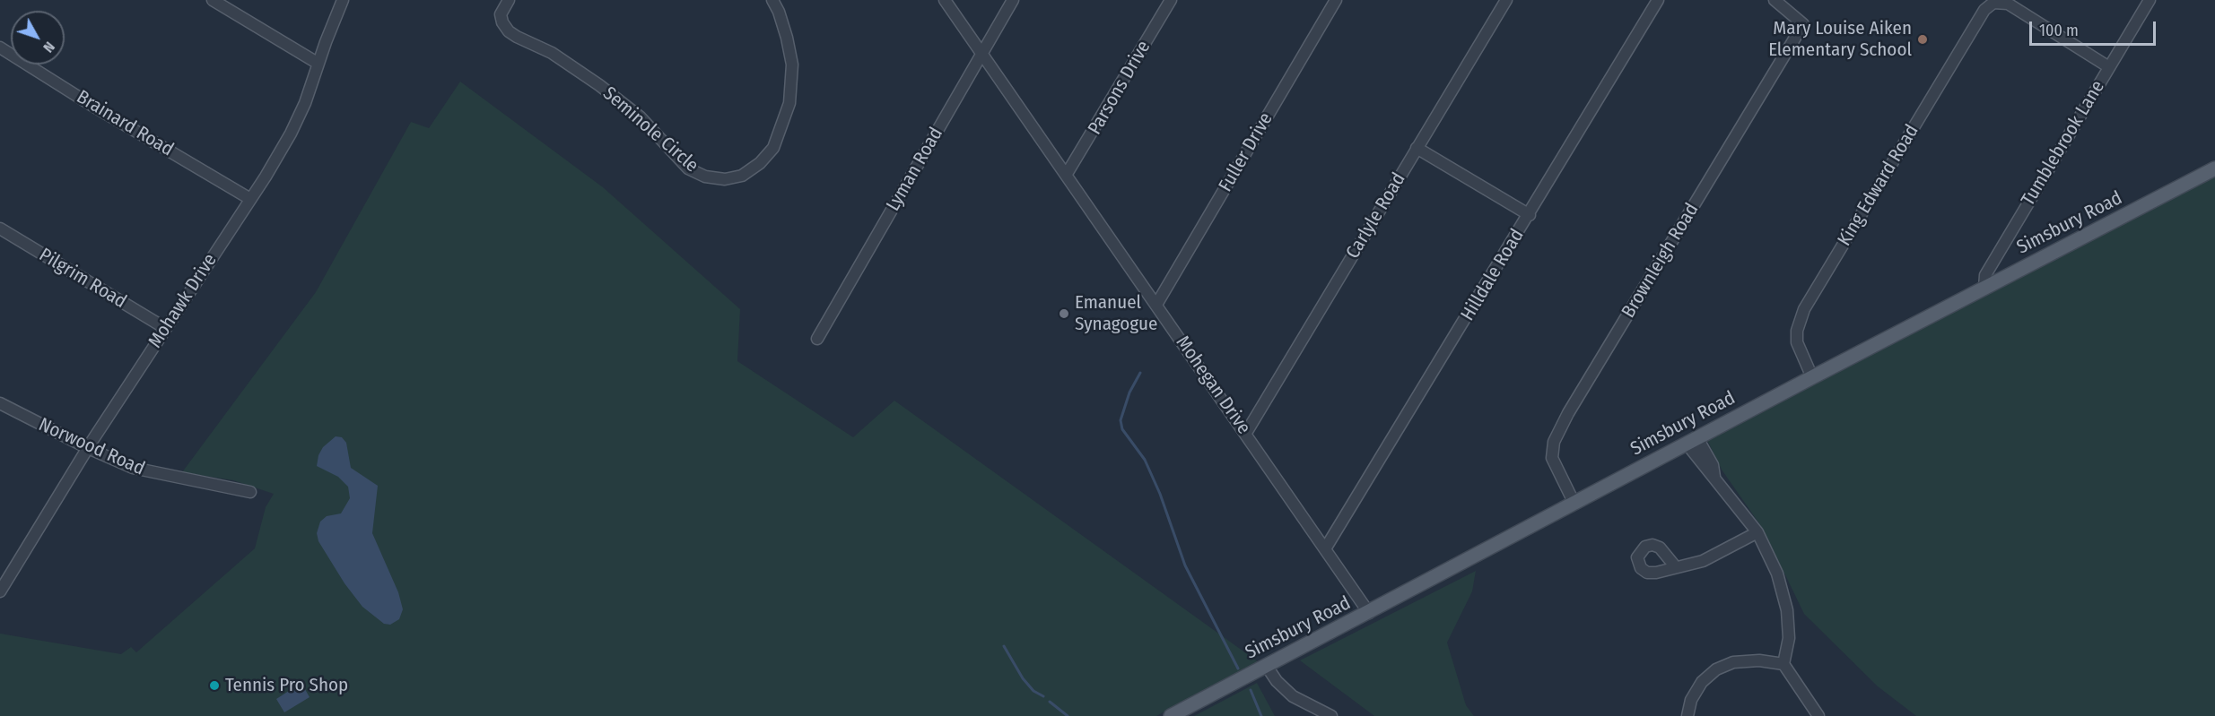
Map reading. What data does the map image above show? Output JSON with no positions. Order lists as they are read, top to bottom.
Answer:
{
  "streets": {
    "main road": ["Simsbury Road"],
    "street": [
      "Parsons Drive",
      "Brainard Road",
      "Seminole Circle",
      "Tumblebrook Lane",
      "Fuller Drive",
      "Lyman Road",
      "King Edward Road",
      "Carlyle Road",
      "Brownleigh Road",
      "Hilldale Road",
      "Pilgrim Road",
      "Mohawk Drive",
      "Mohegan Drive",
      "Norwood Road"
    ]
  },
  "crossings": [
    ["Parsons Drive", "Mohegan Drive"],
    ["Brainard Road", "Mohawk Drive"],
    ["Tumblebrook Lane", "King Edward Road"],
    ["Tumblebrook Lane", "Simsbury Road"],
    ["Fuller Drive", "Mohegan Drive"],
    ["Lyman Road", "Mohegan Drive"],
    ["King Edward Road", "Simsbury Road"],
    ["Carlyle Road", "Mohegan Drive"],
    ["Simsbury Road", "Brownleigh Road"],
    ["Simsbury Road", "Mohegan Drive"],
    ["Hilldale Road", "Mohegan Drive"],
    ["Pilgrim Road", "Mohawk Drive"],
    ["Mohawk Drive", "Norwood Road"]
  ],
  "places": ["Mary Louise Aiken Elementary School", "Emanuel Synagogue", "Tennis Pro Shop"],
  "scale_bar": "100 m",
  "north": "bottom right"
}
